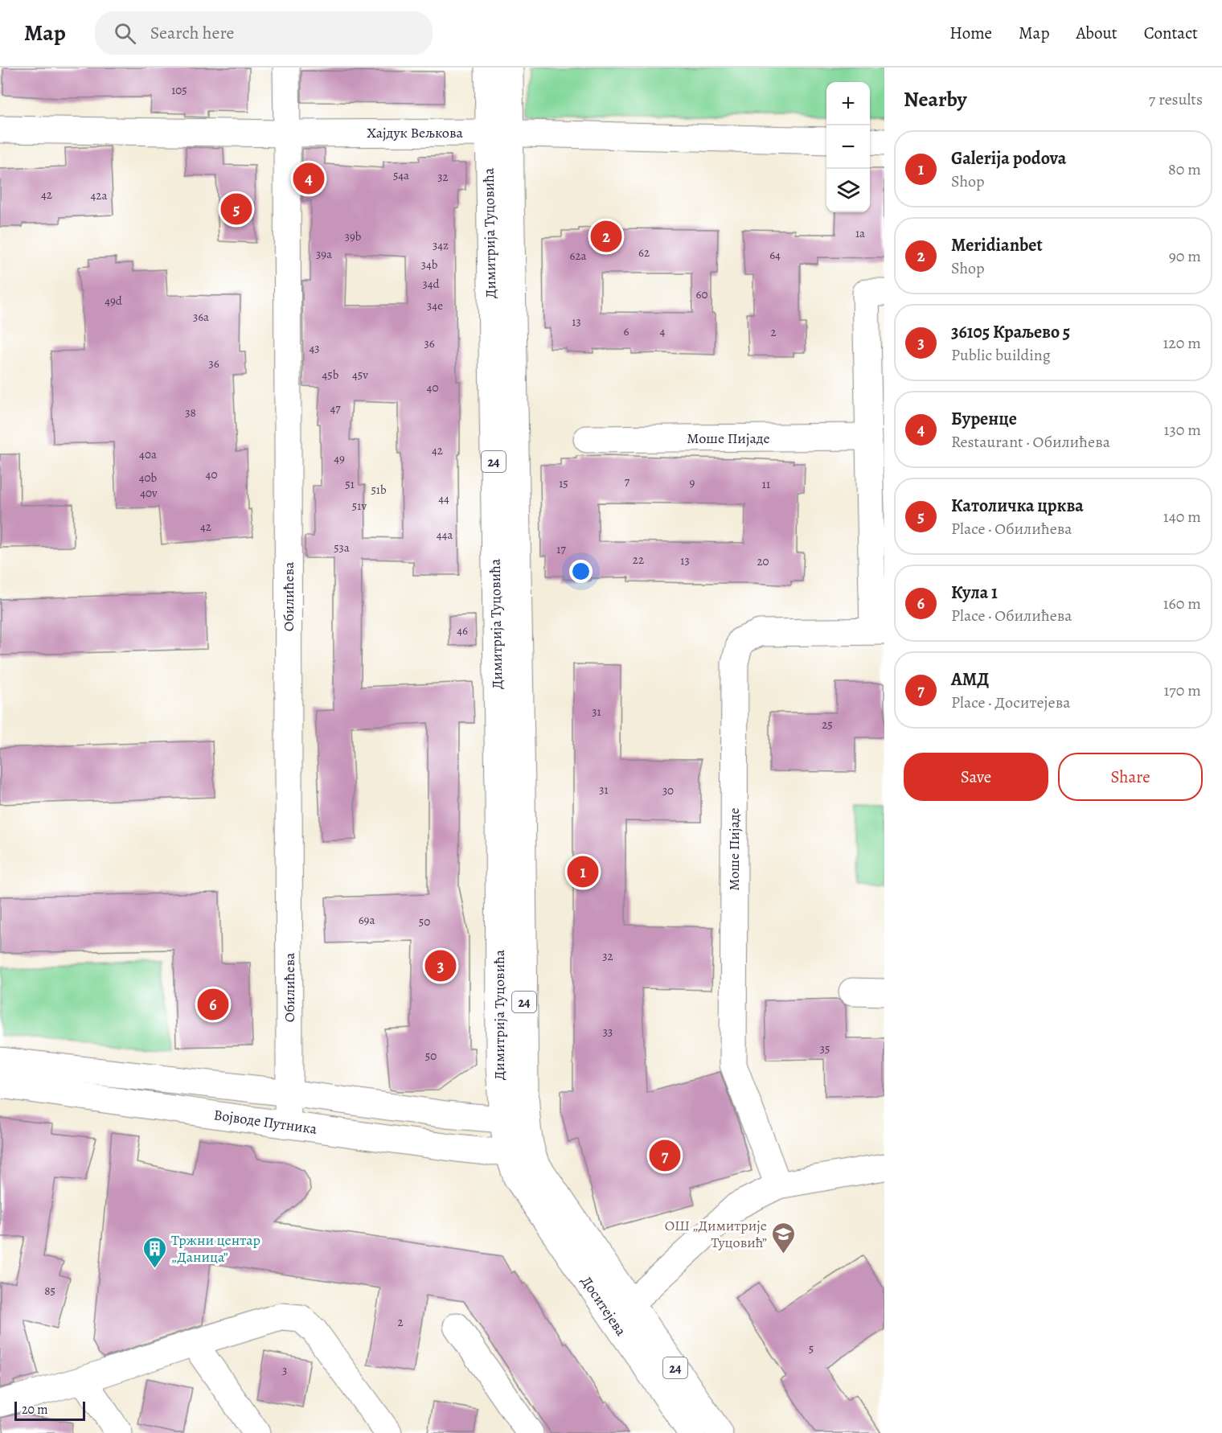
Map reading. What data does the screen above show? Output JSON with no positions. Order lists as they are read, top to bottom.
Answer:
{
  "streets": {
    "street": [
      "Хајдук Вељкова",
      "Димитрија Туцовића",
      "Моше Пијаде",
      "24",
      "Обилићева",
      "Војводе Путника",
      "Доситејева"
    ]
  },
  "crossings": [
    ["Хајдук Вељкова", "Димитрија Туцовића"],
    ["Хајдук Вељкова", "Обилићева"],
    ["Димитрија Туцовића", "Војводе Путника"],
    ["Димитрија Туцовића", "Доситејева"],
    ["Моше Пијаде", "Доситејева"],
    ["Обилићева", "Војводе Путника"],
    ["Војводе Путника", "Доситејева"]
  ],
  "places": {
    "school or university": ["ОШ „Димитрије Туцовић”"],
    "building": ["Тржни центар „Даница”"]
  },
  "house_numbers": [
    "105",
    "54a",
    "32",
    "42",
    "42a",
    "1a",
    "39b",
    "34z",
    "62",
    "39a",
    "64",
    "62a",
    "34b",
    "34d",
    "60",
    "49d",
    "34e",
    "36a",
    "13",
    "6",
    "4",
    "2",
    "36",
    "43",
    "36",
    "45b",
    "45v",
    "40",
    "47",
    "38",
    "42",
    "40a",
    "49",
    "40",
    "40b",
    "7",
    "9",
    "15",
    "51",
    "11",
    "51b",
    "40v",
    "44",
    "51v",
    "42",
    "44a",
    "53a",
    "17",
    "22",
    "13",
    "20",
    "46",
    "31",
    "25",
    "31",
    "30",
    "69a",
    "50",
    "32",
    "33",
    "35",
    "50",
    "85",
    "2",
    "5",
    "3"
  ],
  "scale_bar": "20 m",
  "page": {
    "header": "Map",
    "search": "Search here",
    "nav": [
      "Home",
      "Map",
      "About",
      "Contact"
    ],
    "heading": ["Nearby", "7 results"],
    "map_buttons": ["+", "−"],
    "list": [
      {
        "mark": "1",
        "name": "Galerija podova",
        "note": "Shop",
        "value": "80 m"
      },
      {
        "mark": "2",
        "name": "Meridianbet",
        "note": "Shop",
        "value": "90 m"
      },
      {
        "mark": "3",
        "name": "36105 Краљево 5",
        "note": "Public building",
        "value": "120 m"
      },
      {
        "mark": "4",
        "name": "Буренце",
        "note": "Restaurant · Обилићева",
        "value": "130 m"
      },
      {
        "mark": "5",
        "name": "Католичка црква",
        "note": "Place · Обилићева",
        "value": "140 m"
      },
      {
        "mark": "6",
        "name": "Кула 1",
        "note": "Place · Обилићева",
        "value": "160 m"
      },
      {
        "mark": "7",
        "name": "АМД",
        "note": "Place · Доситејева",
        "value": "170 m"
      }
    ],
    "pins": [
      "4",
      "5",
      "2",
      "1",
      "3",
      "6",
      "7"
    ],
    "buttons": ["Save", "Share"],
    "scale": "20 m"
  }
}
